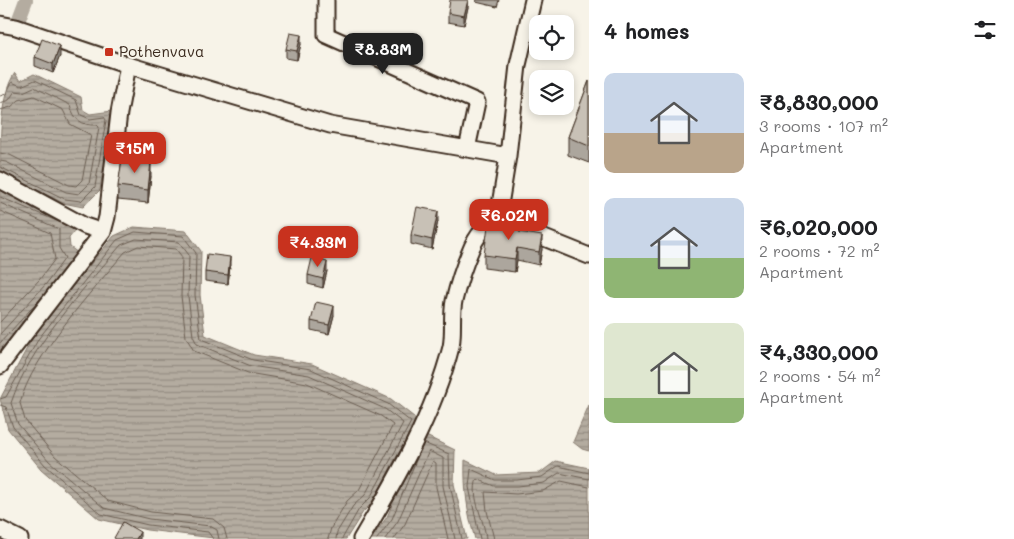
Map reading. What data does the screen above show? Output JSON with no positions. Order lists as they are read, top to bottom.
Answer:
{
  "places": {
    "transit": ["Pothenvava"]
  },
  "page": {
    "heading": "4 homes",
    "price": [
      "₹8.83M",
      "₹15M",
      "₹6.02M",
      "₹4.33M"
    ],
    "list": [
      {
        "name": "₹8,830,000",
        "note": "3 rooms · 107 m² · Apartment"
      },
      {
        "name": "₹6,020,000",
        "note": "2 rooms · 72 m² · Apartment"
      },
      {
        "name": "₹4,330,000",
        "note": "2 rooms · 54 m² · Apartment"
      }
    ]
  }
}
